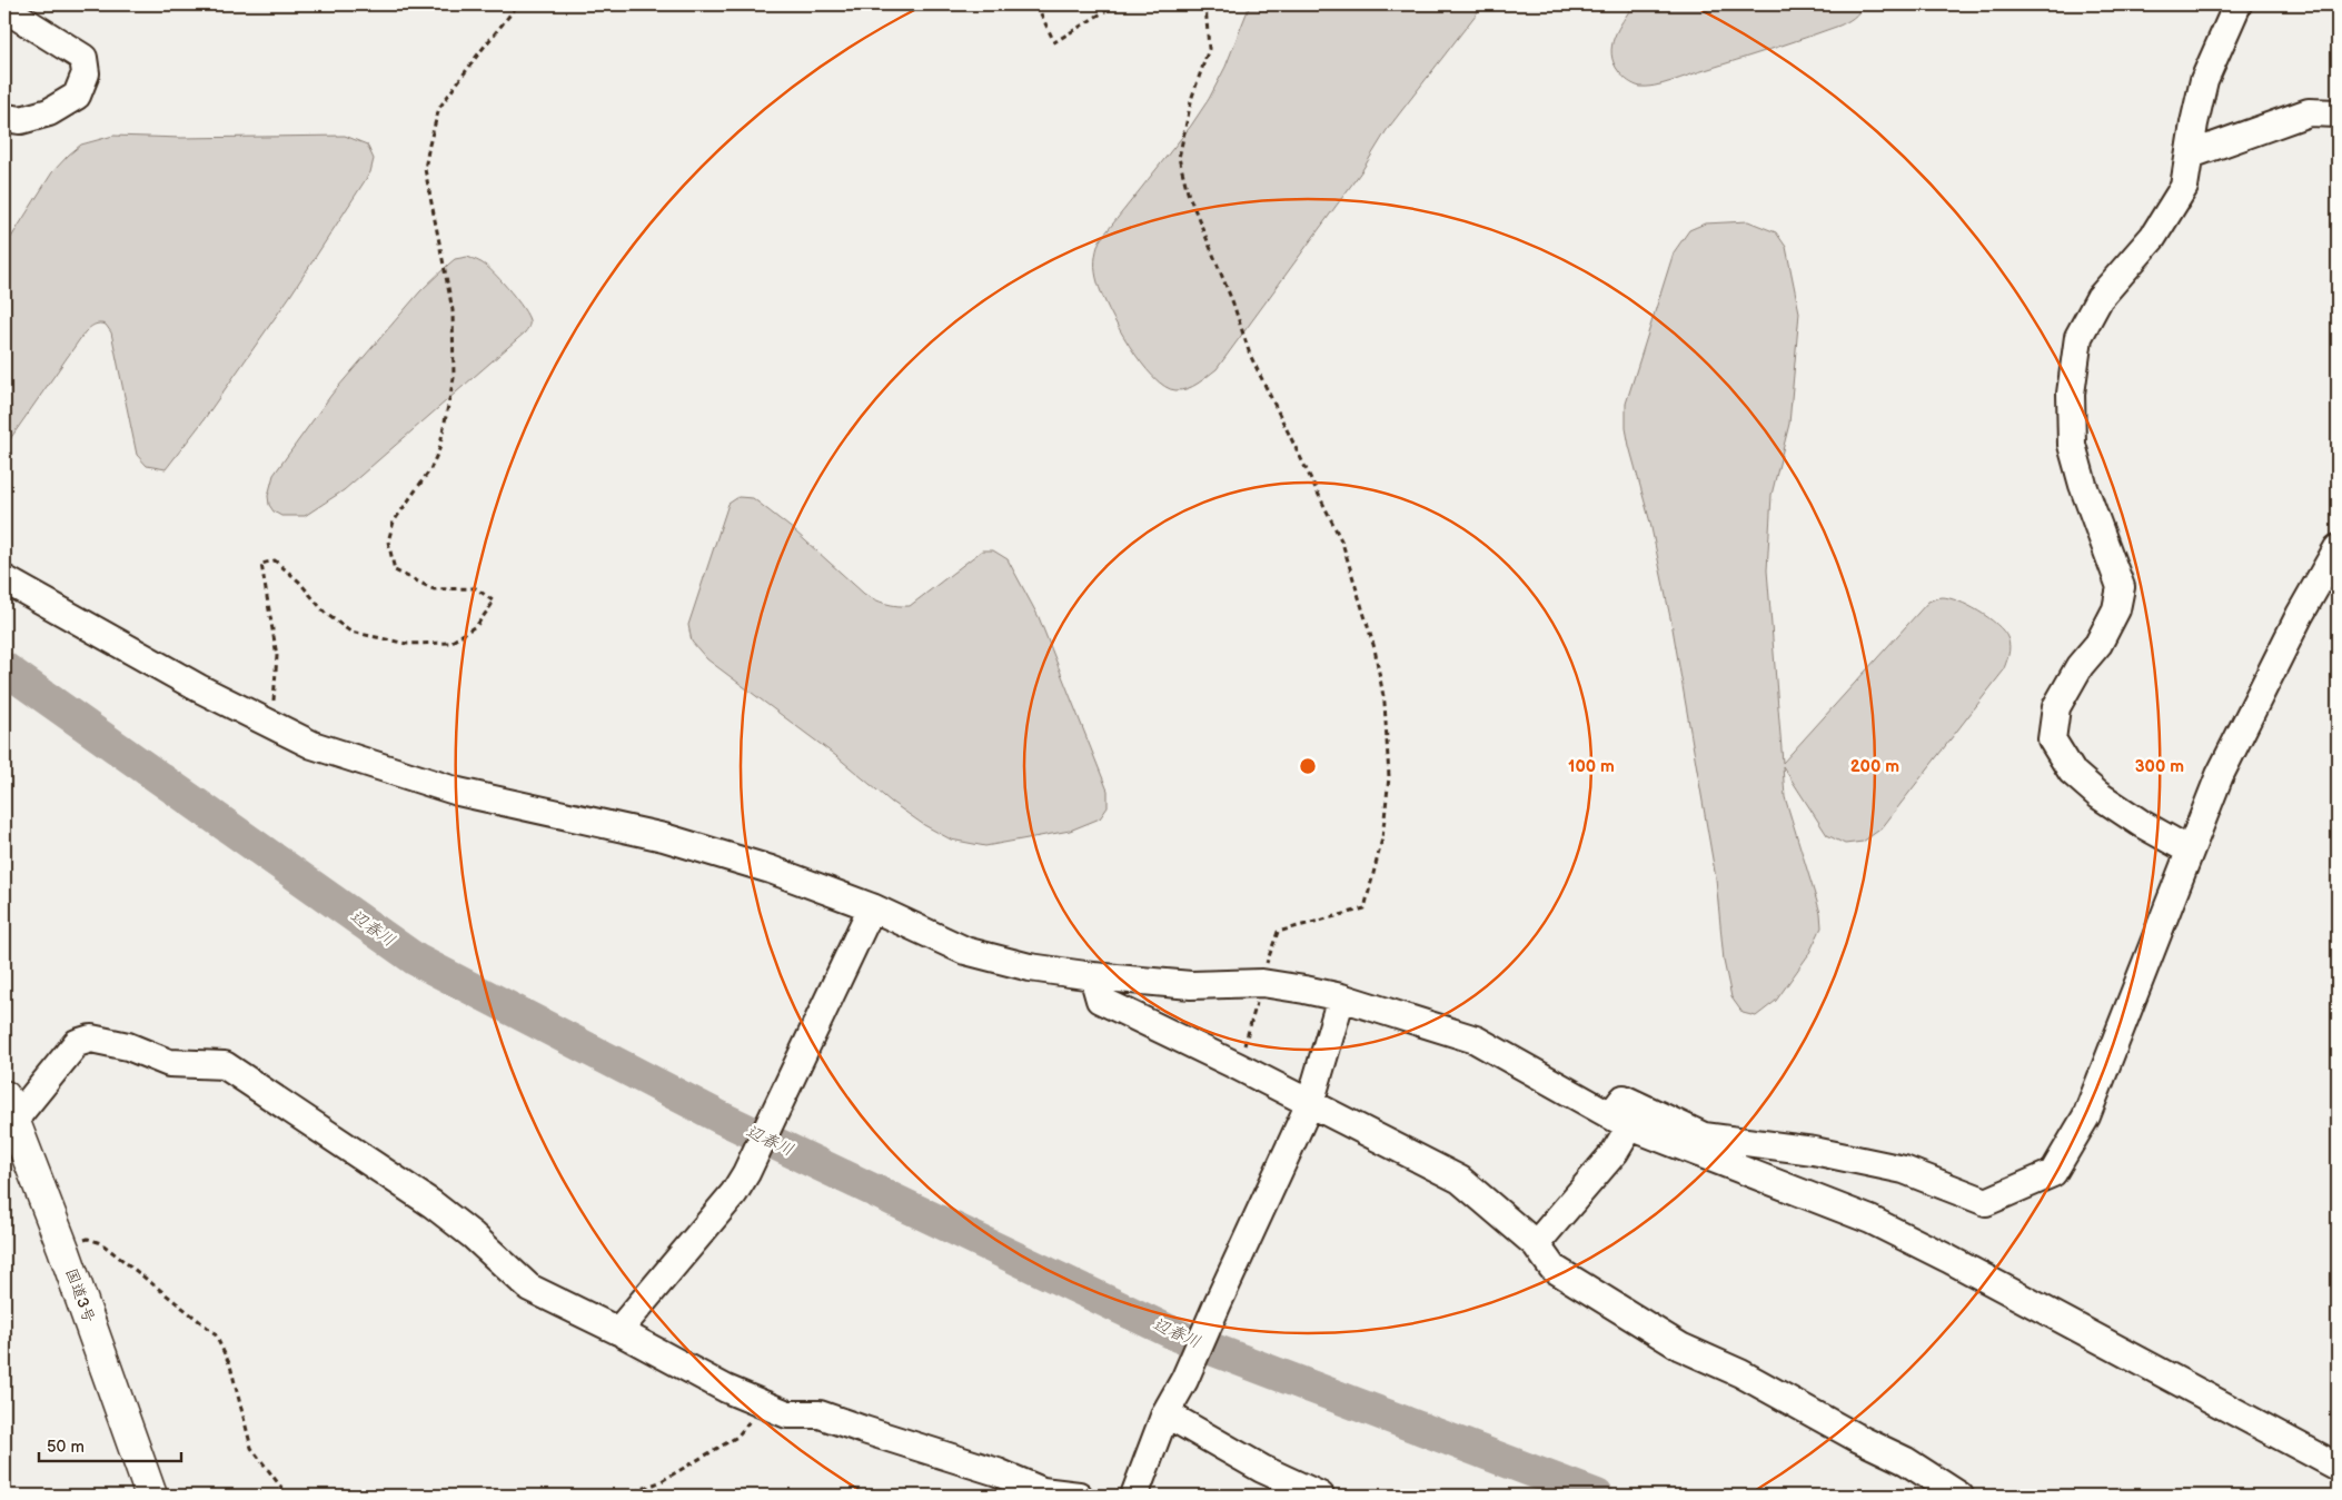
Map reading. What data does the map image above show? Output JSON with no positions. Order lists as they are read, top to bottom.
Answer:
{
  "streets": {
    "highway": ["国道3号"]
  },
  "water": ["辺春川"],
  "scale_bar": "50 m",
  "rings": ["100 m", "200 m", "300 m"]
}
